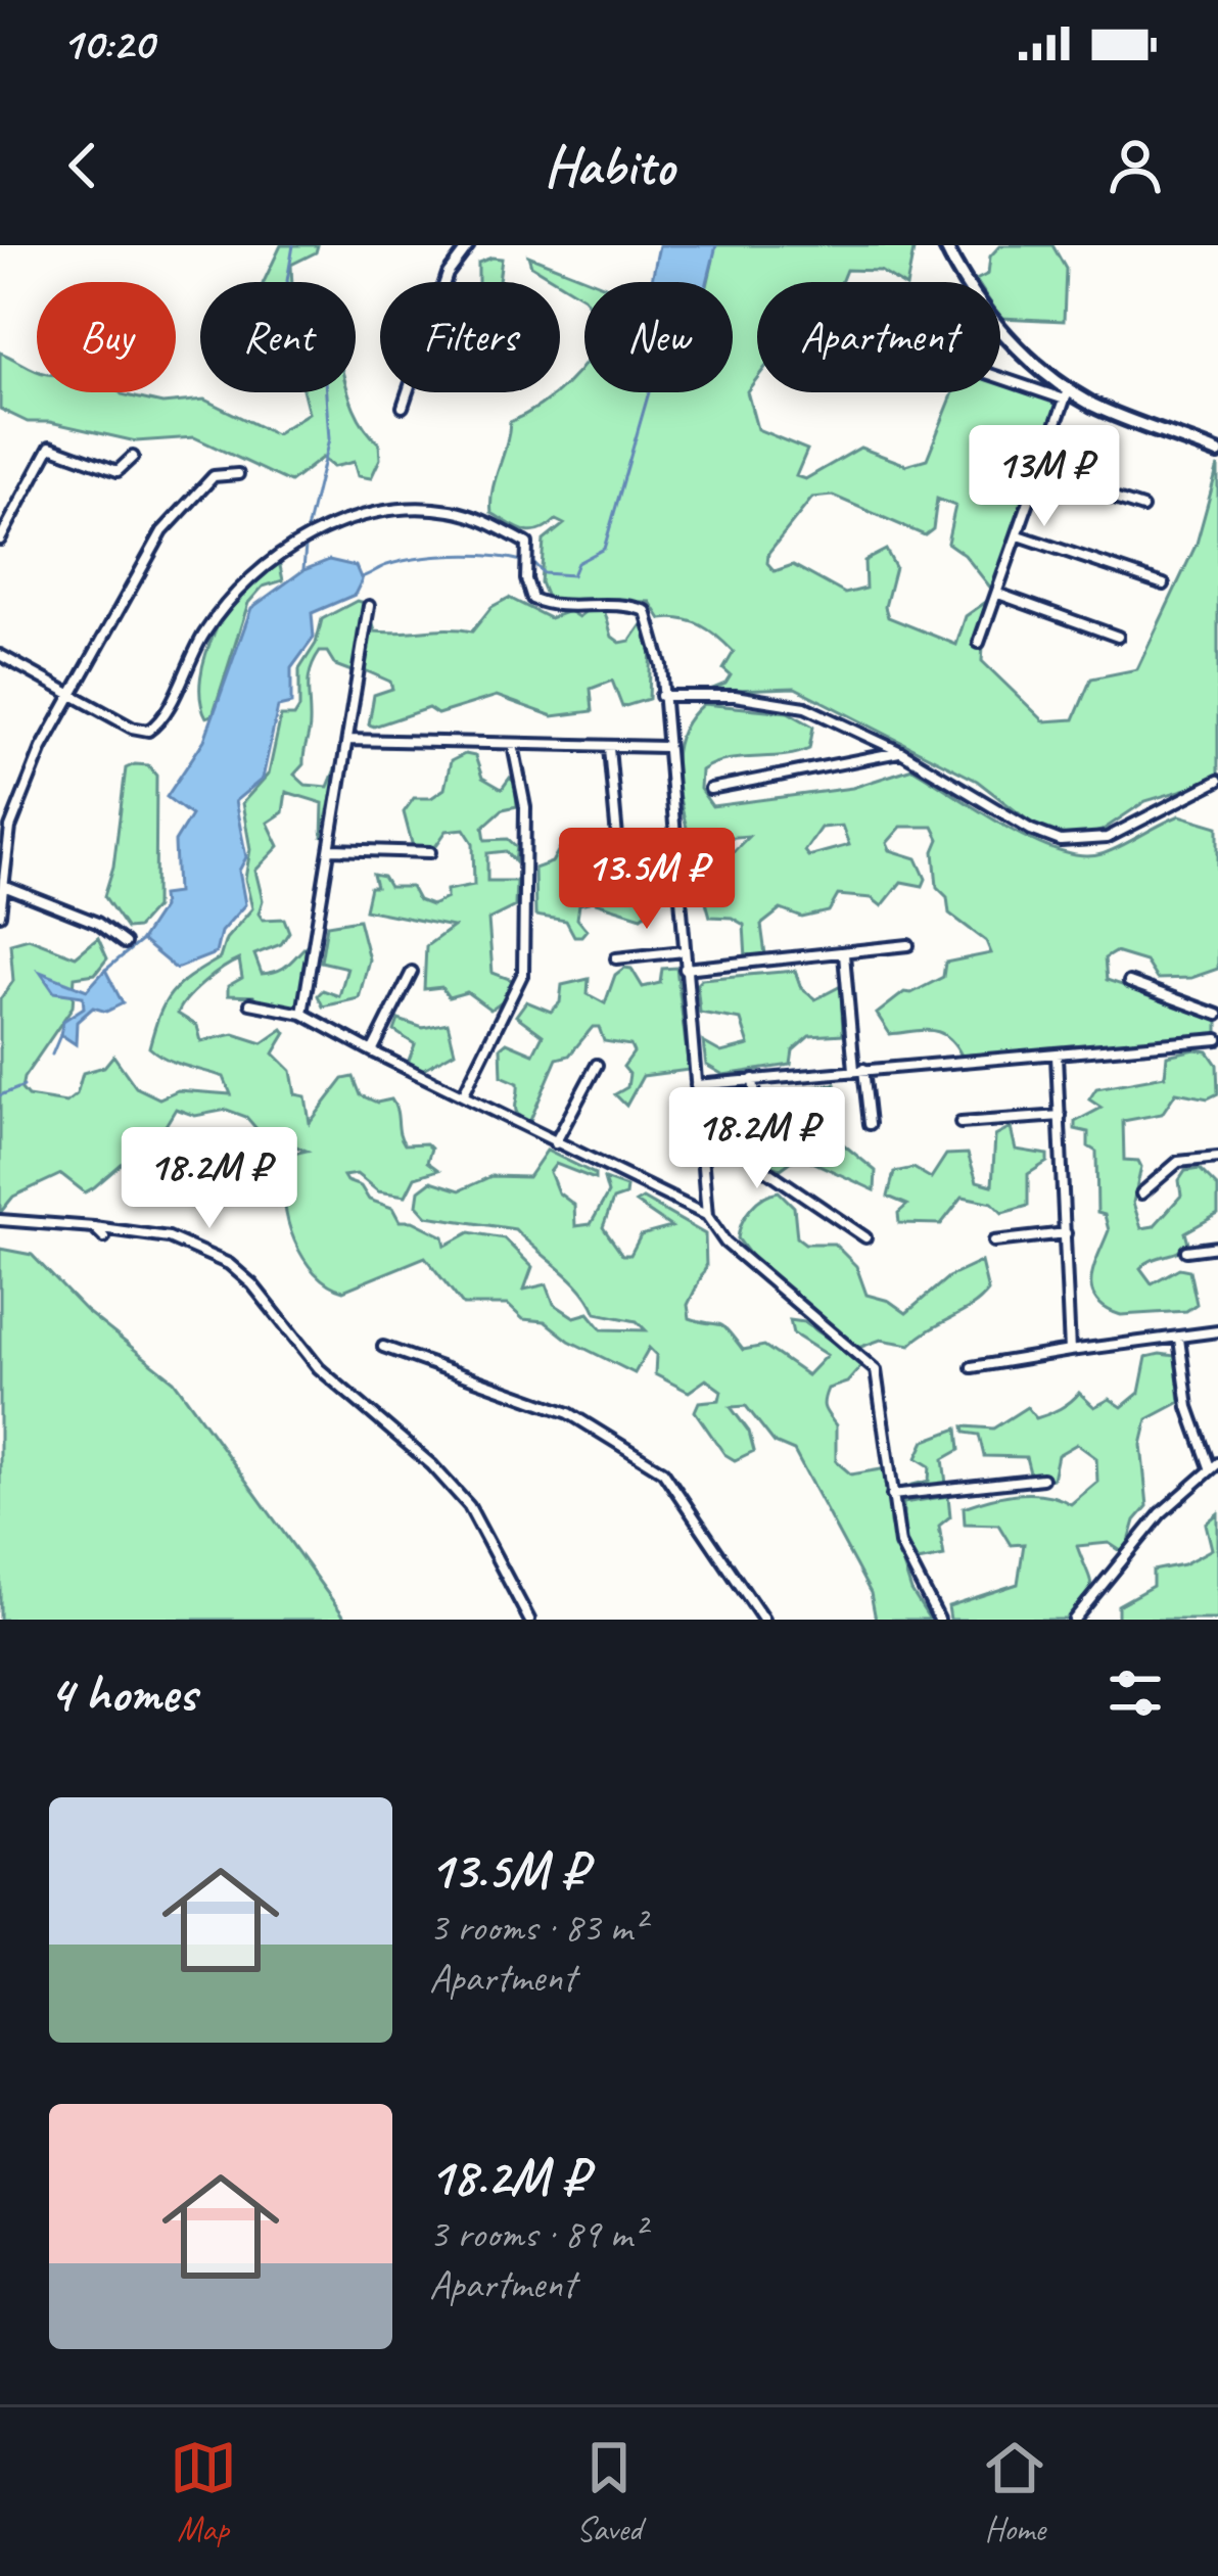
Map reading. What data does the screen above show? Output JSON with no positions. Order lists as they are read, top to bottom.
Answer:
{
  "page": {
    "status": "10:20",
    "header": "Habito",
    "chip": [
      "Buy",
      "Rent",
      "Filters",
      "New",
      "Apartment"
    ],
    "price": [
      "13M ₽",
      "13.5M ₽",
      "18.2M ₽",
      "18.2M ₽"
    ],
    "heading": "4 homes",
    "list": [
      {
        "name": "13.5M ₽",
        "note": "3 rooms · 83 m² · Apartment"
      },
      {
        "name": "18.2M ₽",
        "note": "3 rooms · 89 m² · Apartment"
      }
    ],
    "tabs": ["Map", "Saved", "Home"]
  }
}
